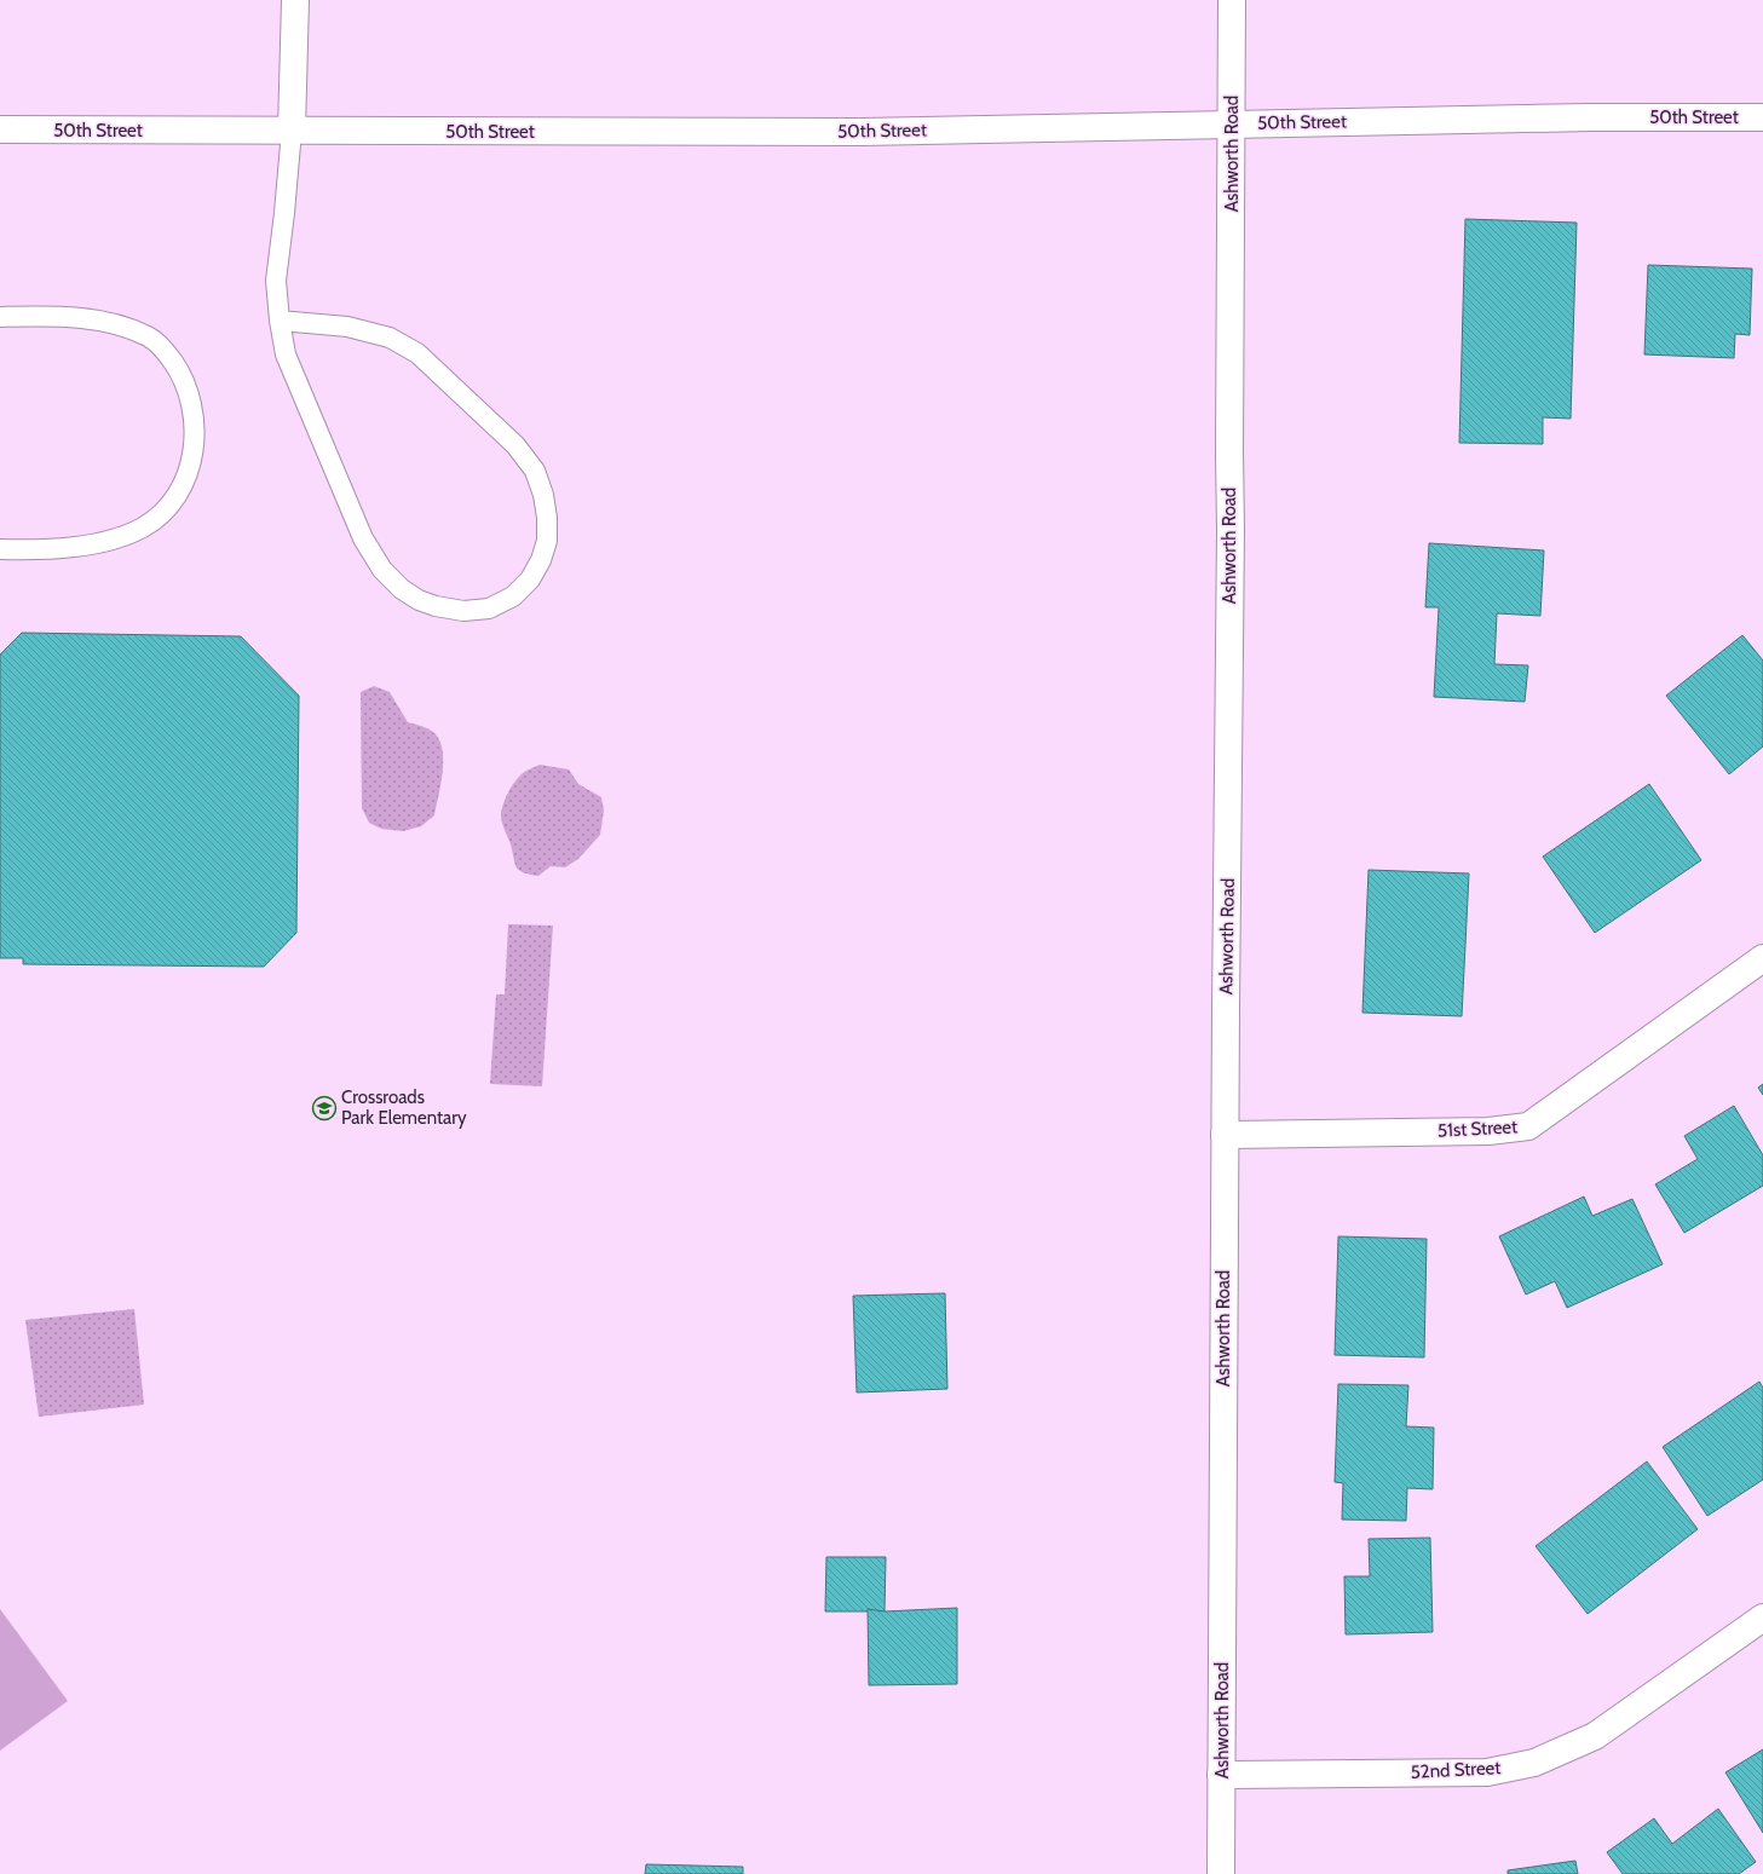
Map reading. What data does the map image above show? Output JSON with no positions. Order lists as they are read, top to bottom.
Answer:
{
  "streets": {
    "main road": [
      "50th Street",
      "Ashworth Road",
      "51st Street",
      "52nd Street"
    ]
  },
  "crossings": [
    ["50th Street", "Ashworth Road"],
    ["Ashworth Road", "51st Street"],
    ["Ashworth Road", "52nd Street"]
  ],
  "places": {
    "school or university": ["Crossroads Park Elementary"]
  }
}
